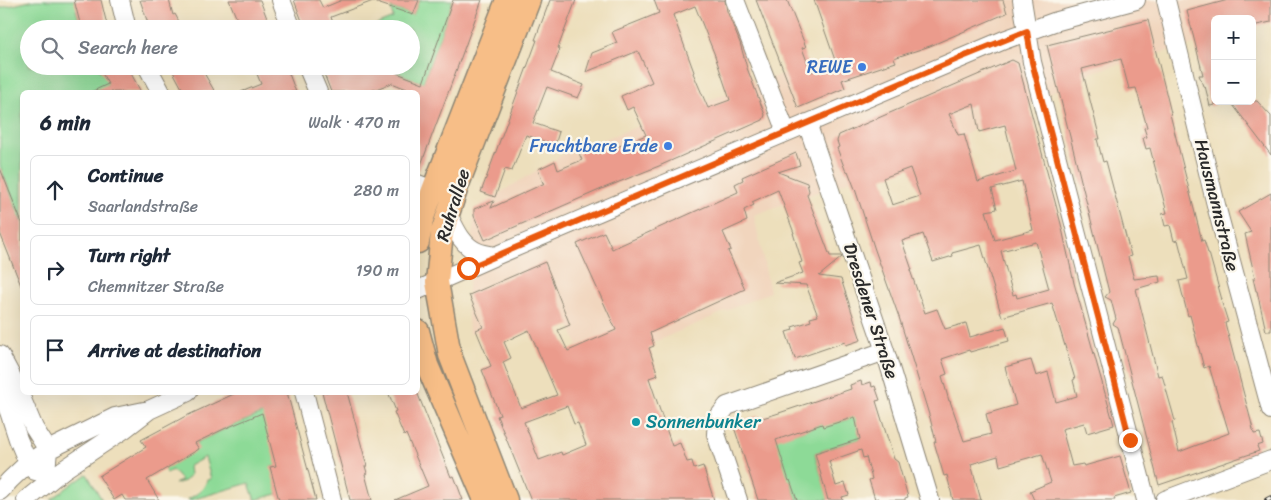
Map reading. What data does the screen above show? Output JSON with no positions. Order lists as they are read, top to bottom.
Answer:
{
  "streets": {
    "main road": ["Ruhrallee"],
    "street": ["Hausmannstraße", "Dresdener Straße"]
  },
  "places": ["REWE", "Fruchtbare Erde", "Sonnenbunker"],
  "page": {
    "map_buttons": ["+", "−"],
    "search": "Search here",
    "heading": ["6 min", "Walk · 470 m"],
    "list": [
      ["Continue", "Saarlandstraße", "280 m"],
      ["Turn right", "Chemnitzer Straße", "190 m"],
      "Arrive at destination"
    ]
  }
}
